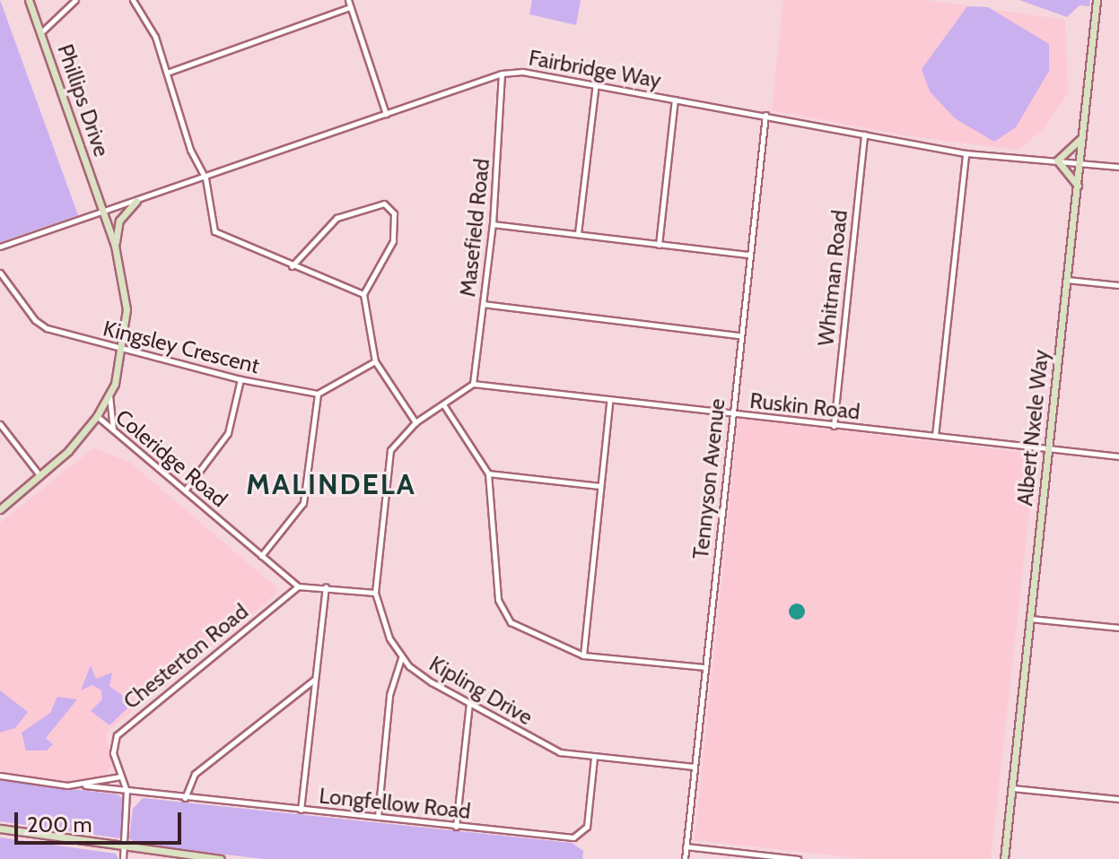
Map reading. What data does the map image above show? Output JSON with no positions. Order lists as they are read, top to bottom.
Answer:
{
  "streets": {
    "main road": ["Phillips Drive", "Albert Nxele Way"],
    "street": [
      "Fairbridge Way",
      "Masefield Road",
      "Whitman Road",
      "Kingsley Crescent",
      "Ruskin Road",
      "Coleridge Road",
      "Tennyson Avenue",
      "Chesterton Road",
      "Kipling Drive",
      "Longfellow Road"
    ]
  },
  "crossings": [
    ["Fairbridge Way", "Phillips Drive"],
    ["Fairbridge Way", "Masefield Road"],
    ["Fairbridge Way", "Whitman Road"],
    ["Fairbridge Way", "Albert Nxele Way"],
    ["Fairbridge Way", "Tennyson Avenue"],
    ["Phillips Drive", "Kingsley Crescent"],
    ["Phillips Drive", "Coleridge Road"],
    ["Masefield Road", "Ruskin Road"],
    ["Masefield Road", "Kipling Drive"],
    ["Whitman Road", "Ruskin Road"],
    ["Ruskin Road", "Albert Nxele Way"],
    ["Ruskin Road", "Tennyson Avenue"],
    ["Ruskin Road", "Kipling Drive"],
    ["Coleridge Road", "Chesterton Road"],
    ["Tennyson Avenue", "Kipling Drive"],
    ["Chesterton Road", "Longfellow Road"],
    ["Kipling Drive", "Longfellow Road"]
  ],
  "districts": ["MALINDELA"],
  "scale_bar": "200 m"
}
